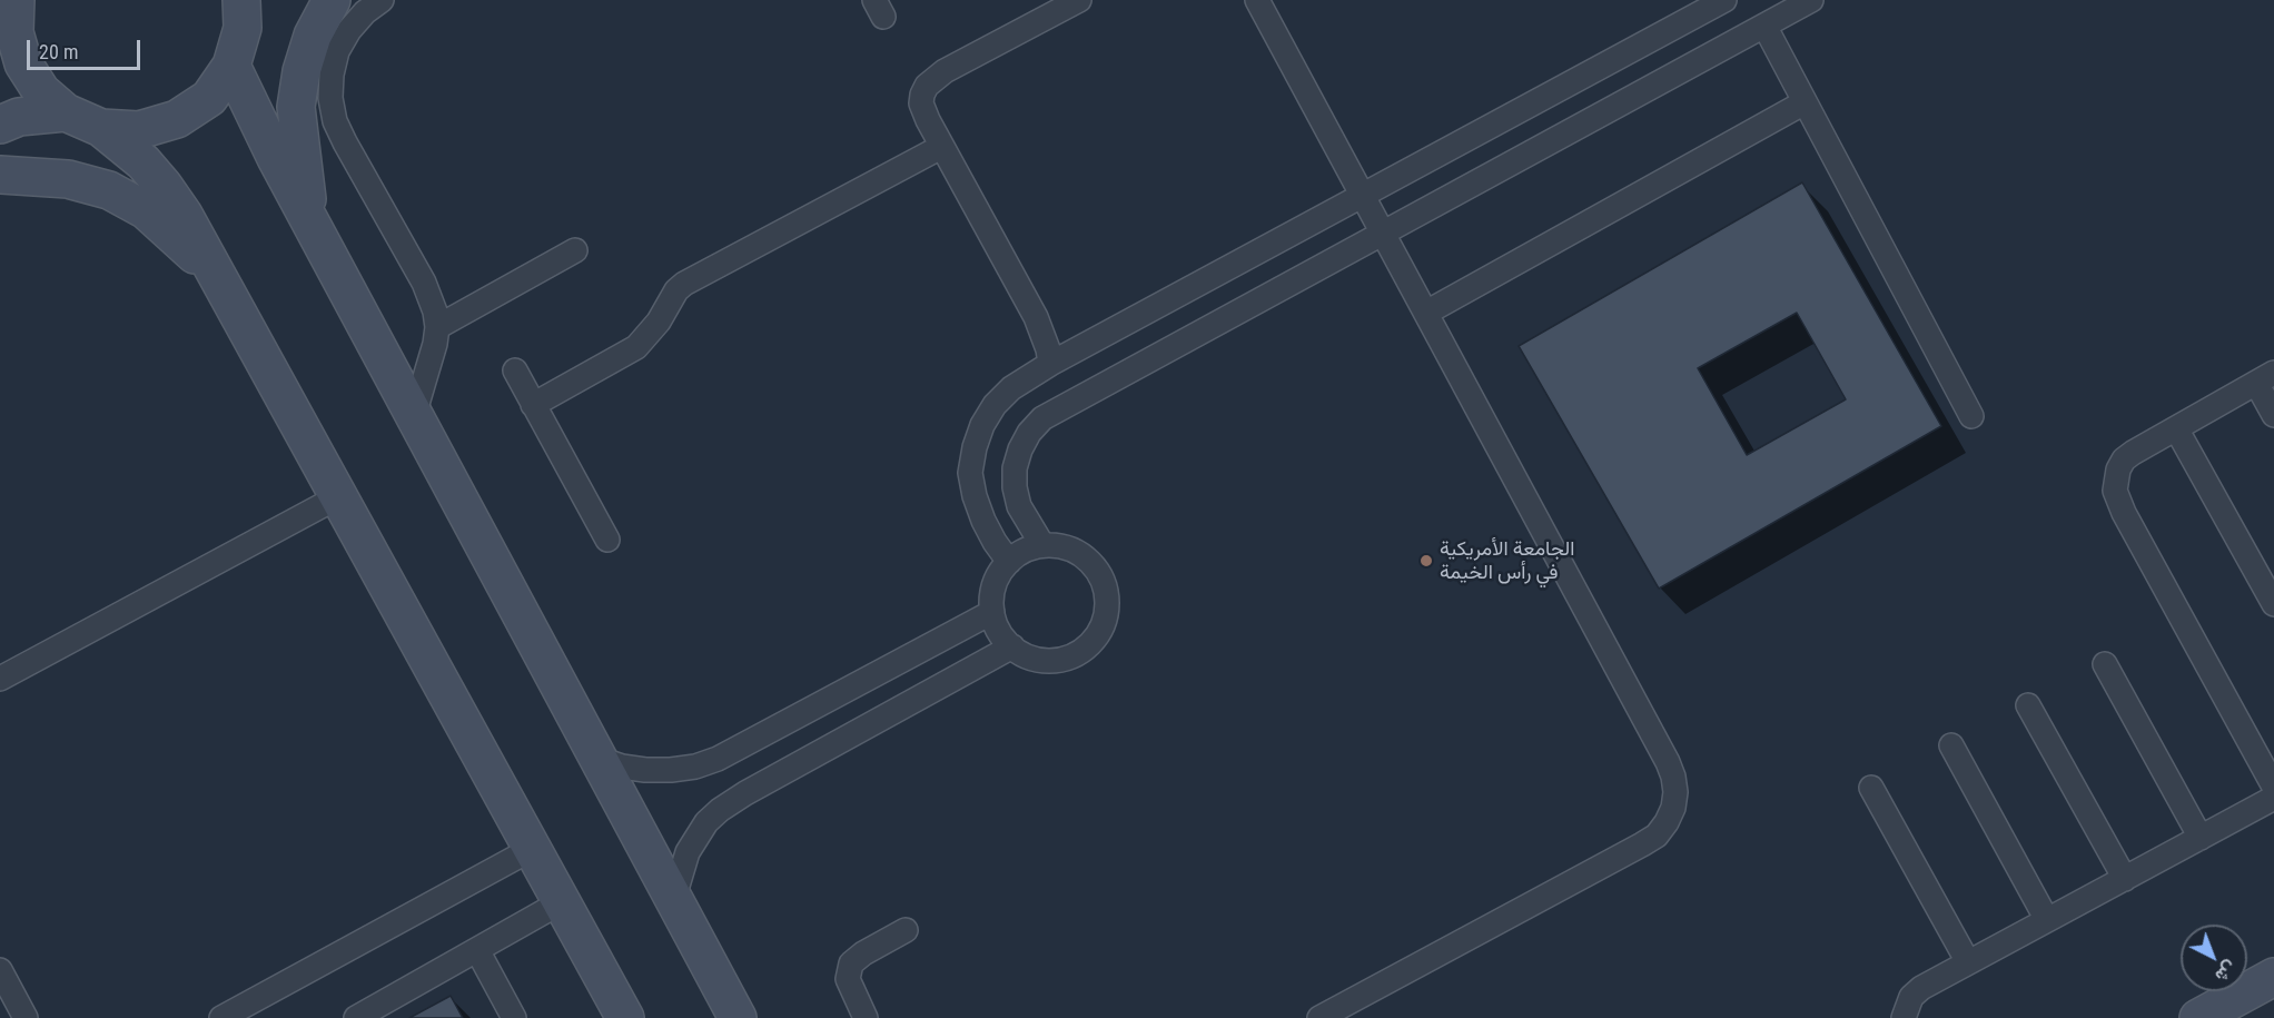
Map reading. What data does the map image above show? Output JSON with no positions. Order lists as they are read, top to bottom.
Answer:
{
  "places": ["الجامعة الأمريكية في رأس الخيمة"],
  "scale_bar": "20 m",
  "north": "bottom right"
}
